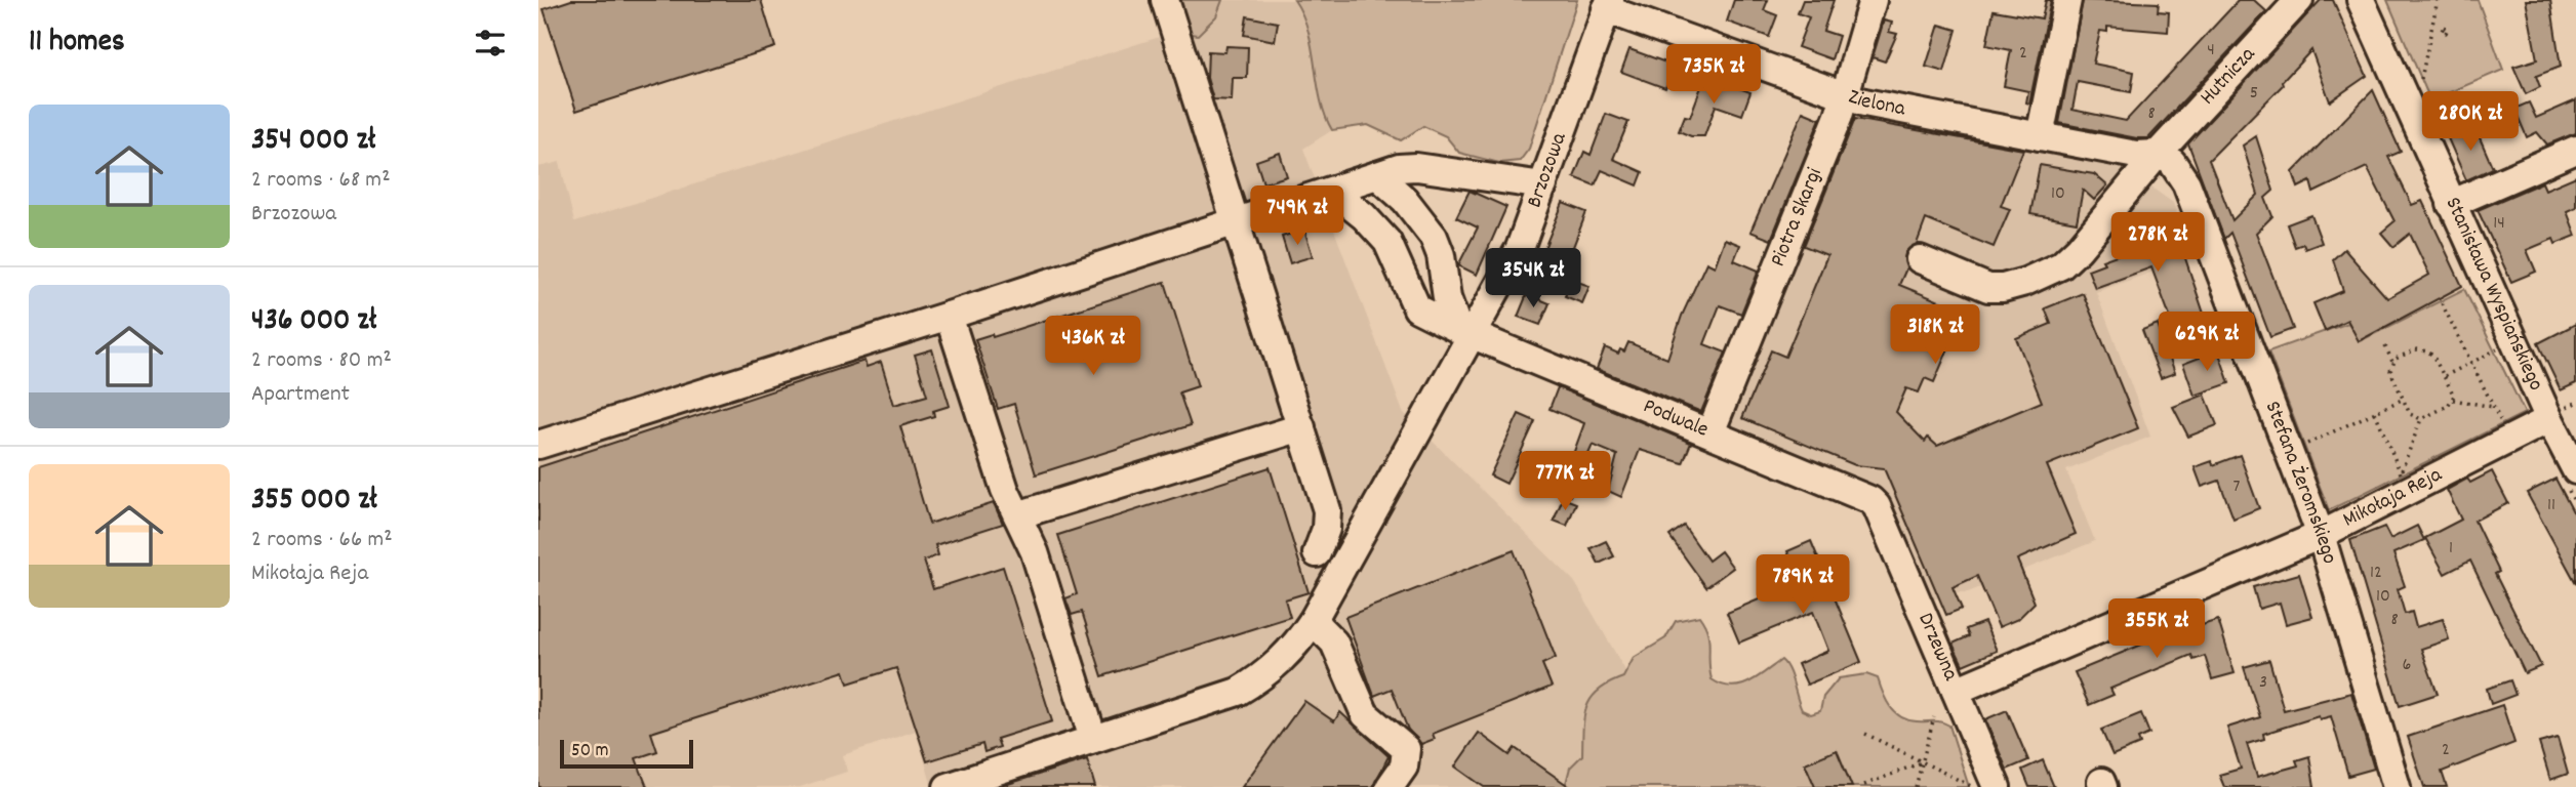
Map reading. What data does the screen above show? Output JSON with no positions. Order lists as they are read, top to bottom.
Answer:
{
  "streets": {
    "street": [
      "Hutnicza",
      "Zielona",
      "Brzozowa",
      "Piotra Skargi",
      "Stanisława Wyspiańskiego",
      "Podwale",
      "Stefana Żeromskiego",
      "Mikołaja Reja",
      "Drzewna"
    ]
  },
  "crossings": [
    ["Hutnicza", "Zielona"],
    ["Hutnicza", "Stefana Żeromskiego"],
    ["Zielona", "Brzozowa"],
    ["Zielona", "Piotra Skargi"],
    ["Zielona", "Stefana Żeromskiego"],
    ["Brzozowa", "Podwale"],
    ["Piotra Skargi", "Podwale"],
    ["Stanisława Wyspiańskiego", "Mikołaja Reja"],
    ["Podwale", "Drzewna"],
    ["Stefana Żeromskiego", "Mikołaja Reja"],
    ["Mikołaja Reja", "Drzewna"]
  ],
  "house_numbers": [
    "4",
    "2",
    "5",
    "8",
    "10",
    "14",
    "7",
    "11",
    "1",
    "12",
    "10",
    "8",
    "6",
    "3",
    "2"
  ],
  "scale_bar": "50 m",
  "page": {
    "heading": "11 homes",
    "price": [
      "735K zł",
      "280K zł",
      "749K zł",
      "278K zł",
      "354K zł",
      "318K zł",
      "629K zł",
      "436K zł",
      "777K zł",
      "789K zł",
      "355K zł"
    ],
    "list": [
      {
        "name": "354 000 zł",
        "note": "2 rooms · 68 m² · Brzozowa"
      },
      {
        "name": "436 000 zł",
        "note": "2 rooms · 80 m² · Apartment"
      },
      {
        "name": "355 000 zł",
        "note": "2 rooms · 66 m² · Mikołaja Reja"
      }
    ],
    "scale": "50 m"
  }
}
